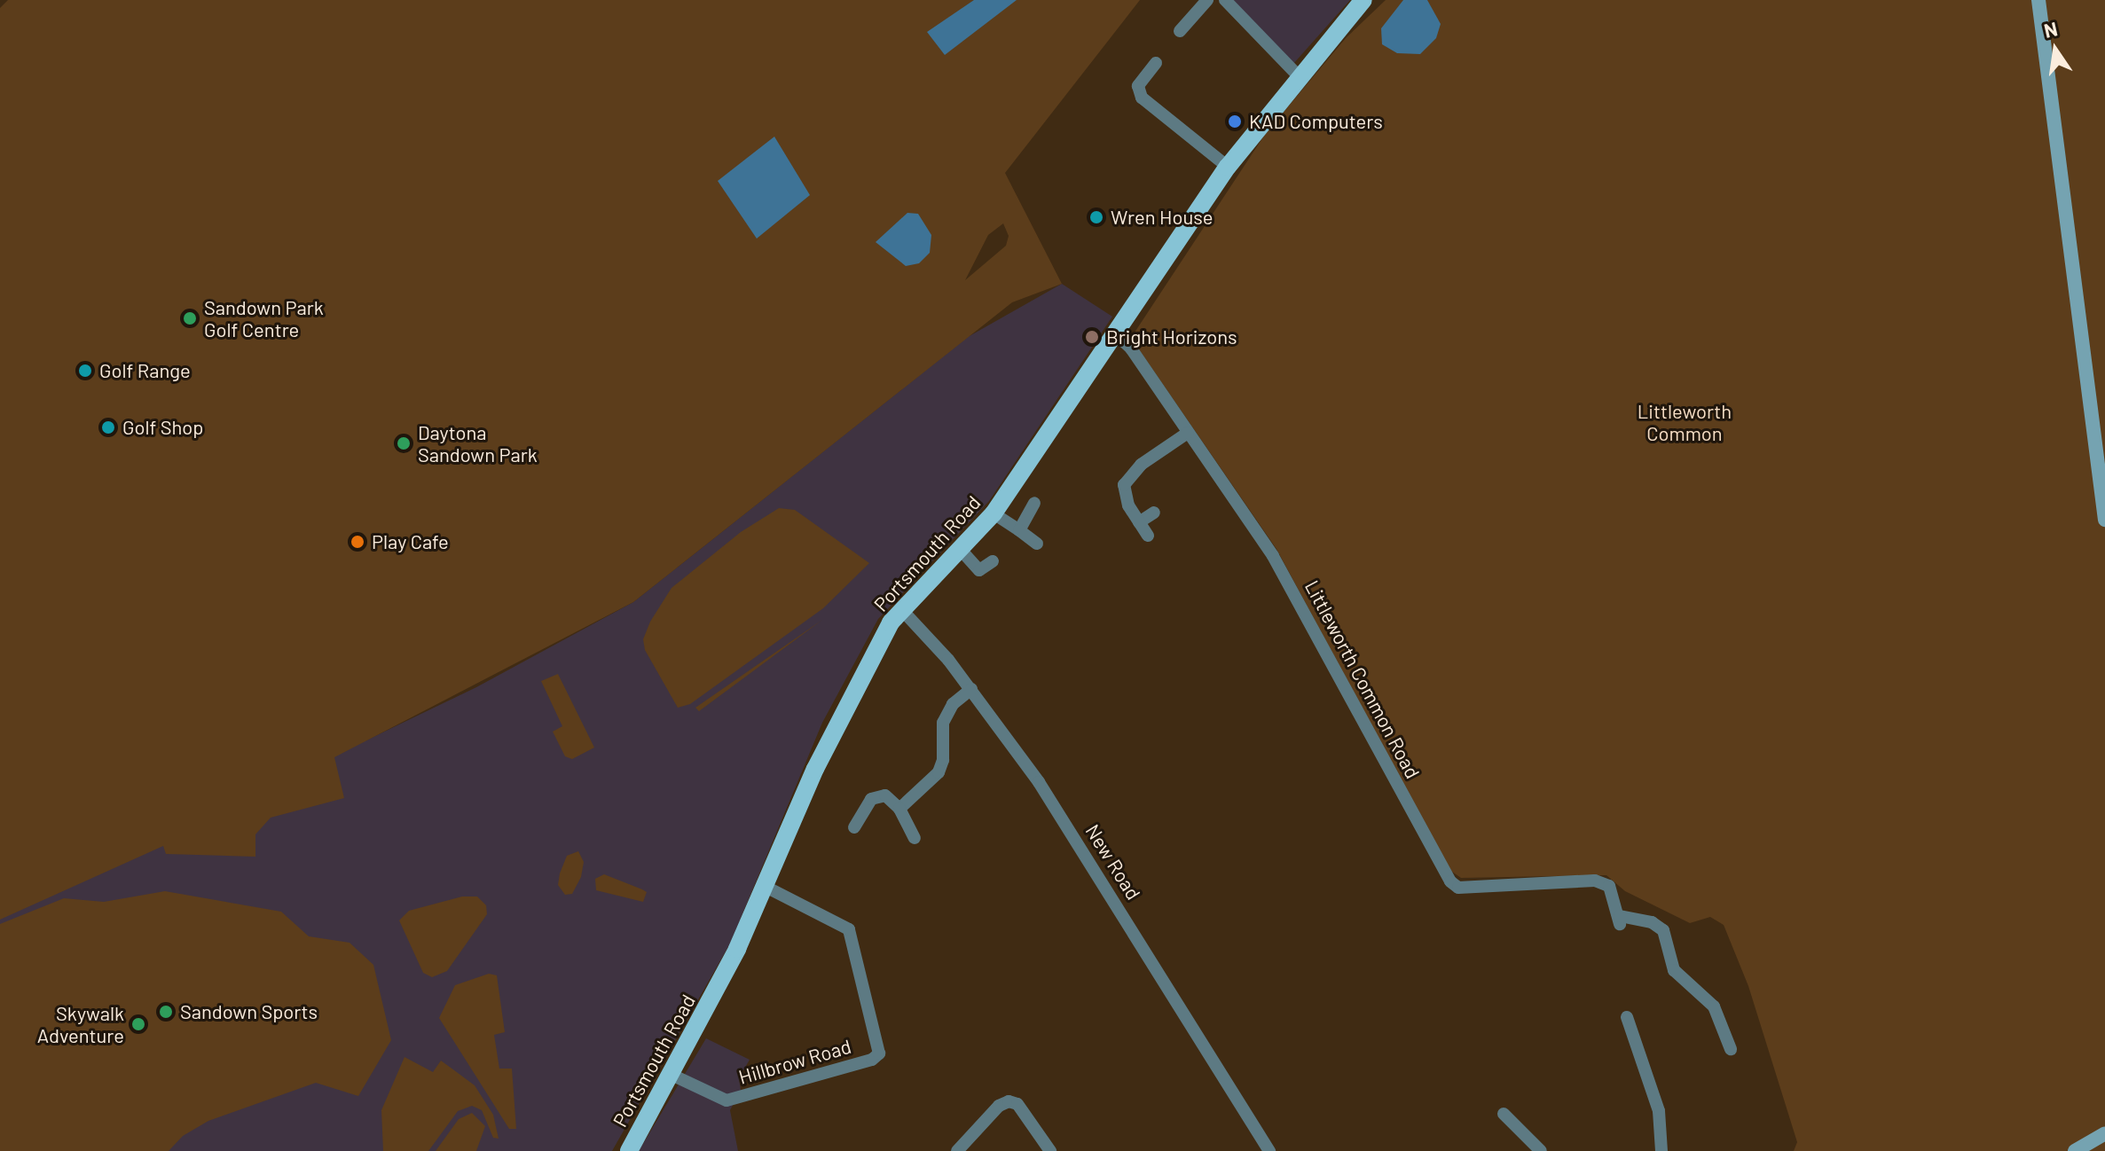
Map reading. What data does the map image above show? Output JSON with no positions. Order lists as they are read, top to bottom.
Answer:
{
  "streets": {
    "main road": ["Portsmouth Road"],
    "street": ["Littleworth Common Road", "New Road", "Hillbrow Road"]
  },
  "crossings": [
    ["Portsmouth Road", "Littleworth Common Road"],
    ["Portsmouth Road", "New Road"],
    ["Portsmouth Road", "Hillbrow Road"]
  ],
  "parks": ["Littleworth Common"],
  "places": [
    "KAD Computers",
    "Wren House",
    "Sandown Park Golf Centre",
    "Bright Horizons",
    "Golf Range",
    "Golf Shop",
    "Daytona Sandown Park",
    "Play Cafe",
    "Sandown Sports",
    "Skywalk Adventure"
  ],
  "north": "top"
}
